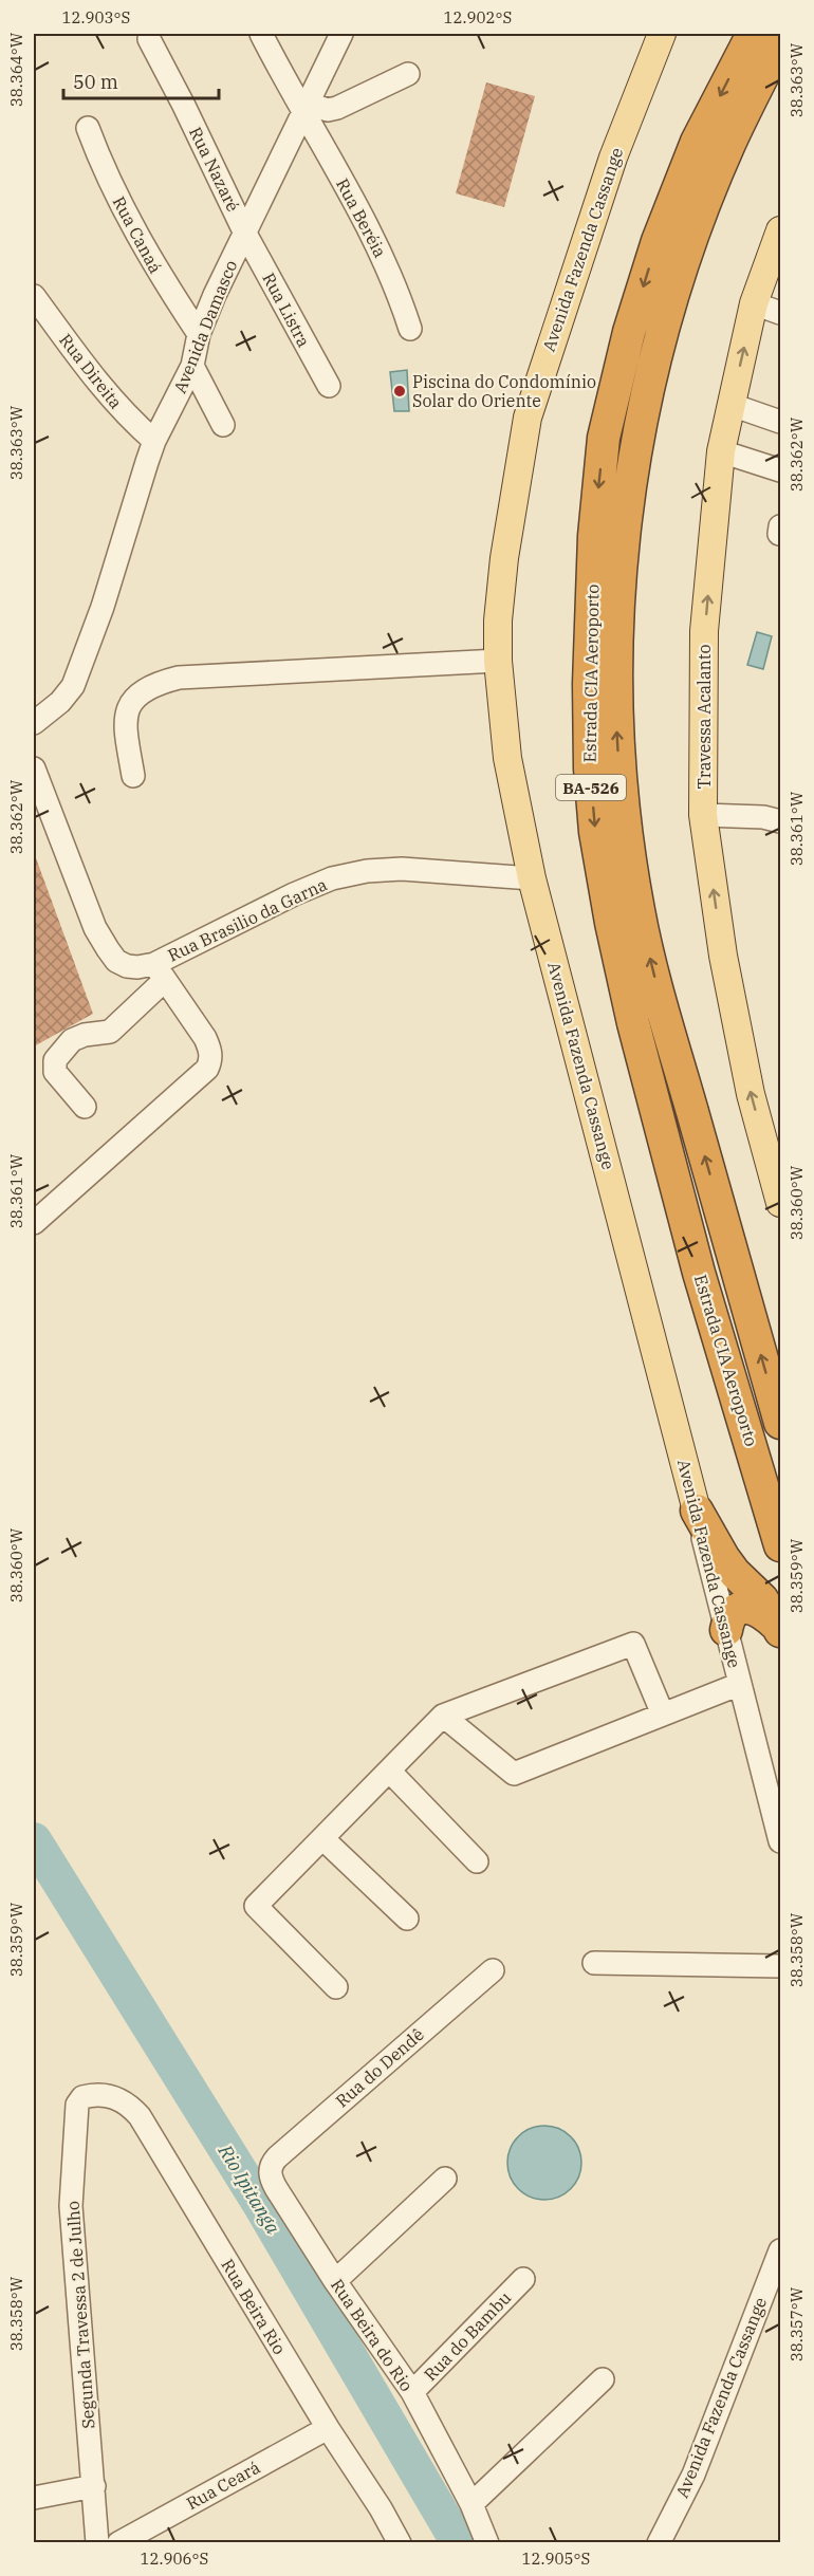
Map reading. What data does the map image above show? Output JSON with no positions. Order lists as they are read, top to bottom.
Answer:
{
  "streets": {
    "highway": ["Estrada CIA Aeroporto", "BA-526"],
    "main road": ["Avenida Fazenda Cassange", "Travessa Acalanto"],
    "street": [
      "Rua Nazaré",
      "Rua Beréia",
      "Rua Canaá",
      "Rua Listra",
      "Avenida Damasco",
      "Rua Direita",
      "Rua Brasilio da Garna",
      "Rua do Dendê",
      "Rua Beira Rio",
      "Segunda Travessa 2 de Julho",
      "Rua Beira do Rio",
      "Rua do Bambu",
      "Rua Ceará"
    ]
  },
  "crossings": [
    ["Rua Nazaré", "Rua Listra"],
    ["Rua Nazaré", "Avenida Damasco"],
    ["Rua Beréia", "Avenida Damasco"],
    ["Rua Canaá", "Avenida Damasco"],
    ["Avenida Fazenda Cassange", "Rua Brasilio da Garna"],
    ["Rua Listra", "Avenida Damasco"],
    ["Avenida Damasco", "Rua Direita"],
    ["Rua do Dendê", "Rua Beira do Rio"],
    ["Rua Beira Rio", "Segunda Travessa 2 de Julho"],
    ["Rua Beira Rio", "Rua Ceará"],
    ["Rua Beira do Rio", "Rua do Bambu"]
  ],
  "one_way": ["Travessa Acalanto"],
  "water": ["Rio Ipitanga"],
  "places": ["Piscina do Condomínio Solar do Oriente"],
  "scale_bar": "50 m",
  "coordinates": [
    "12.903°S",
    "12.902°S",
    "38.364°W",
    "38.363°W",
    "38.362°W",
    "38.361°W",
    "38.360°W",
    "38.359°W",
    "38.358°W",
    "38.357°W",
    "12.906°S",
    "12.905°S"
  ]
}
